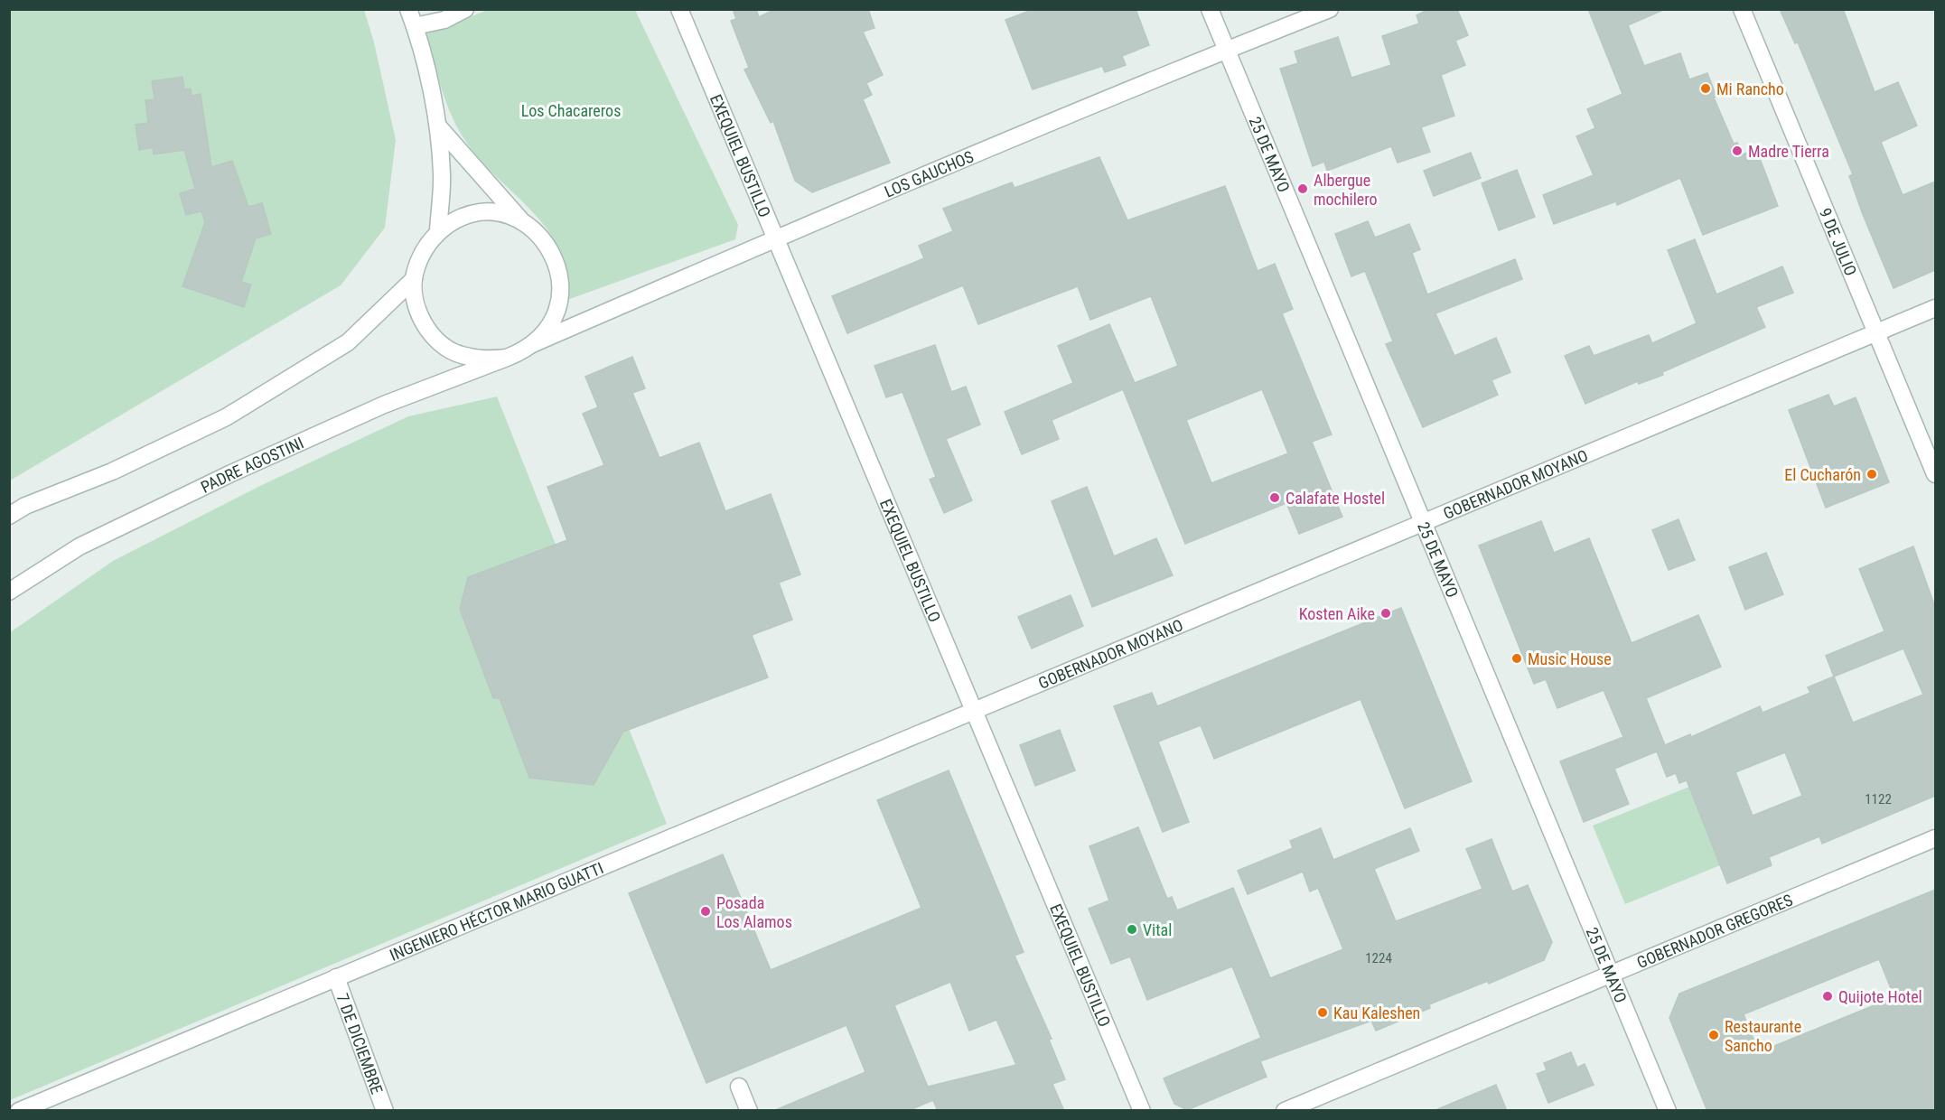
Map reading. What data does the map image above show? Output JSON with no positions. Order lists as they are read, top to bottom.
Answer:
{
  "streets": {
    "street": [
      "25 DE MAYO",
      "EXEQUIEL BUSTILLO",
      "LOS GAUCHOS",
      "9 DE JULIO",
      "PADRE AGOSTINI",
      "GOBERNADOR MOYANO",
      "INGENIERO HÉCTOR MARIO GUATTI",
      "GOBERNADOR GREGORES",
      "7 DE DICIEMBRE"
    ]
  },
  "crossings": [
    ["25 DE MAYO", "LOS GAUCHOS"],
    ["25 DE MAYO", "GOBERNADOR MOYANO"],
    ["25 DE MAYO", "GOBERNADOR GREGORES"],
    ["EXEQUIEL BUSTILLO", "LOS GAUCHOS"],
    ["EXEQUIEL BUSTILLO", "GOBERNADOR MOYANO"],
    ["EXEQUIEL BUSTILLO", "INGENIERO HÉCTOR MARIO GUATTI"],
    ["LOS GAUCHOS", "PADRE AGOSTINI"],
    ["9 DE JULIO", "GOBERNADOR MOYANO"],
    ["GOBERNADOR MOYANO", "INGENIERO HÉCTOR MARIO GUATTI"],
    ["INGENIERO HÉCTOR MARIO GUATTI", "7 DE DICIEMBRE"]
  ],
  "parks": ["Los Chacareros"],
  "places": [
    "Mi Rancho",
    "Madre Tierra",
    "Albergue mochilero",
    "El Cucharón",
    "Calafate Hostel",
    "Kosten Aike",
    "Music House",
    "Posada Los Alamos",
    "Vital",
    "Quijote Hotel",
    "Kau Kaleshen",
    "Restaurante Sancho"
  ],
  "house_numbers": ["1122", "1224"]
}
